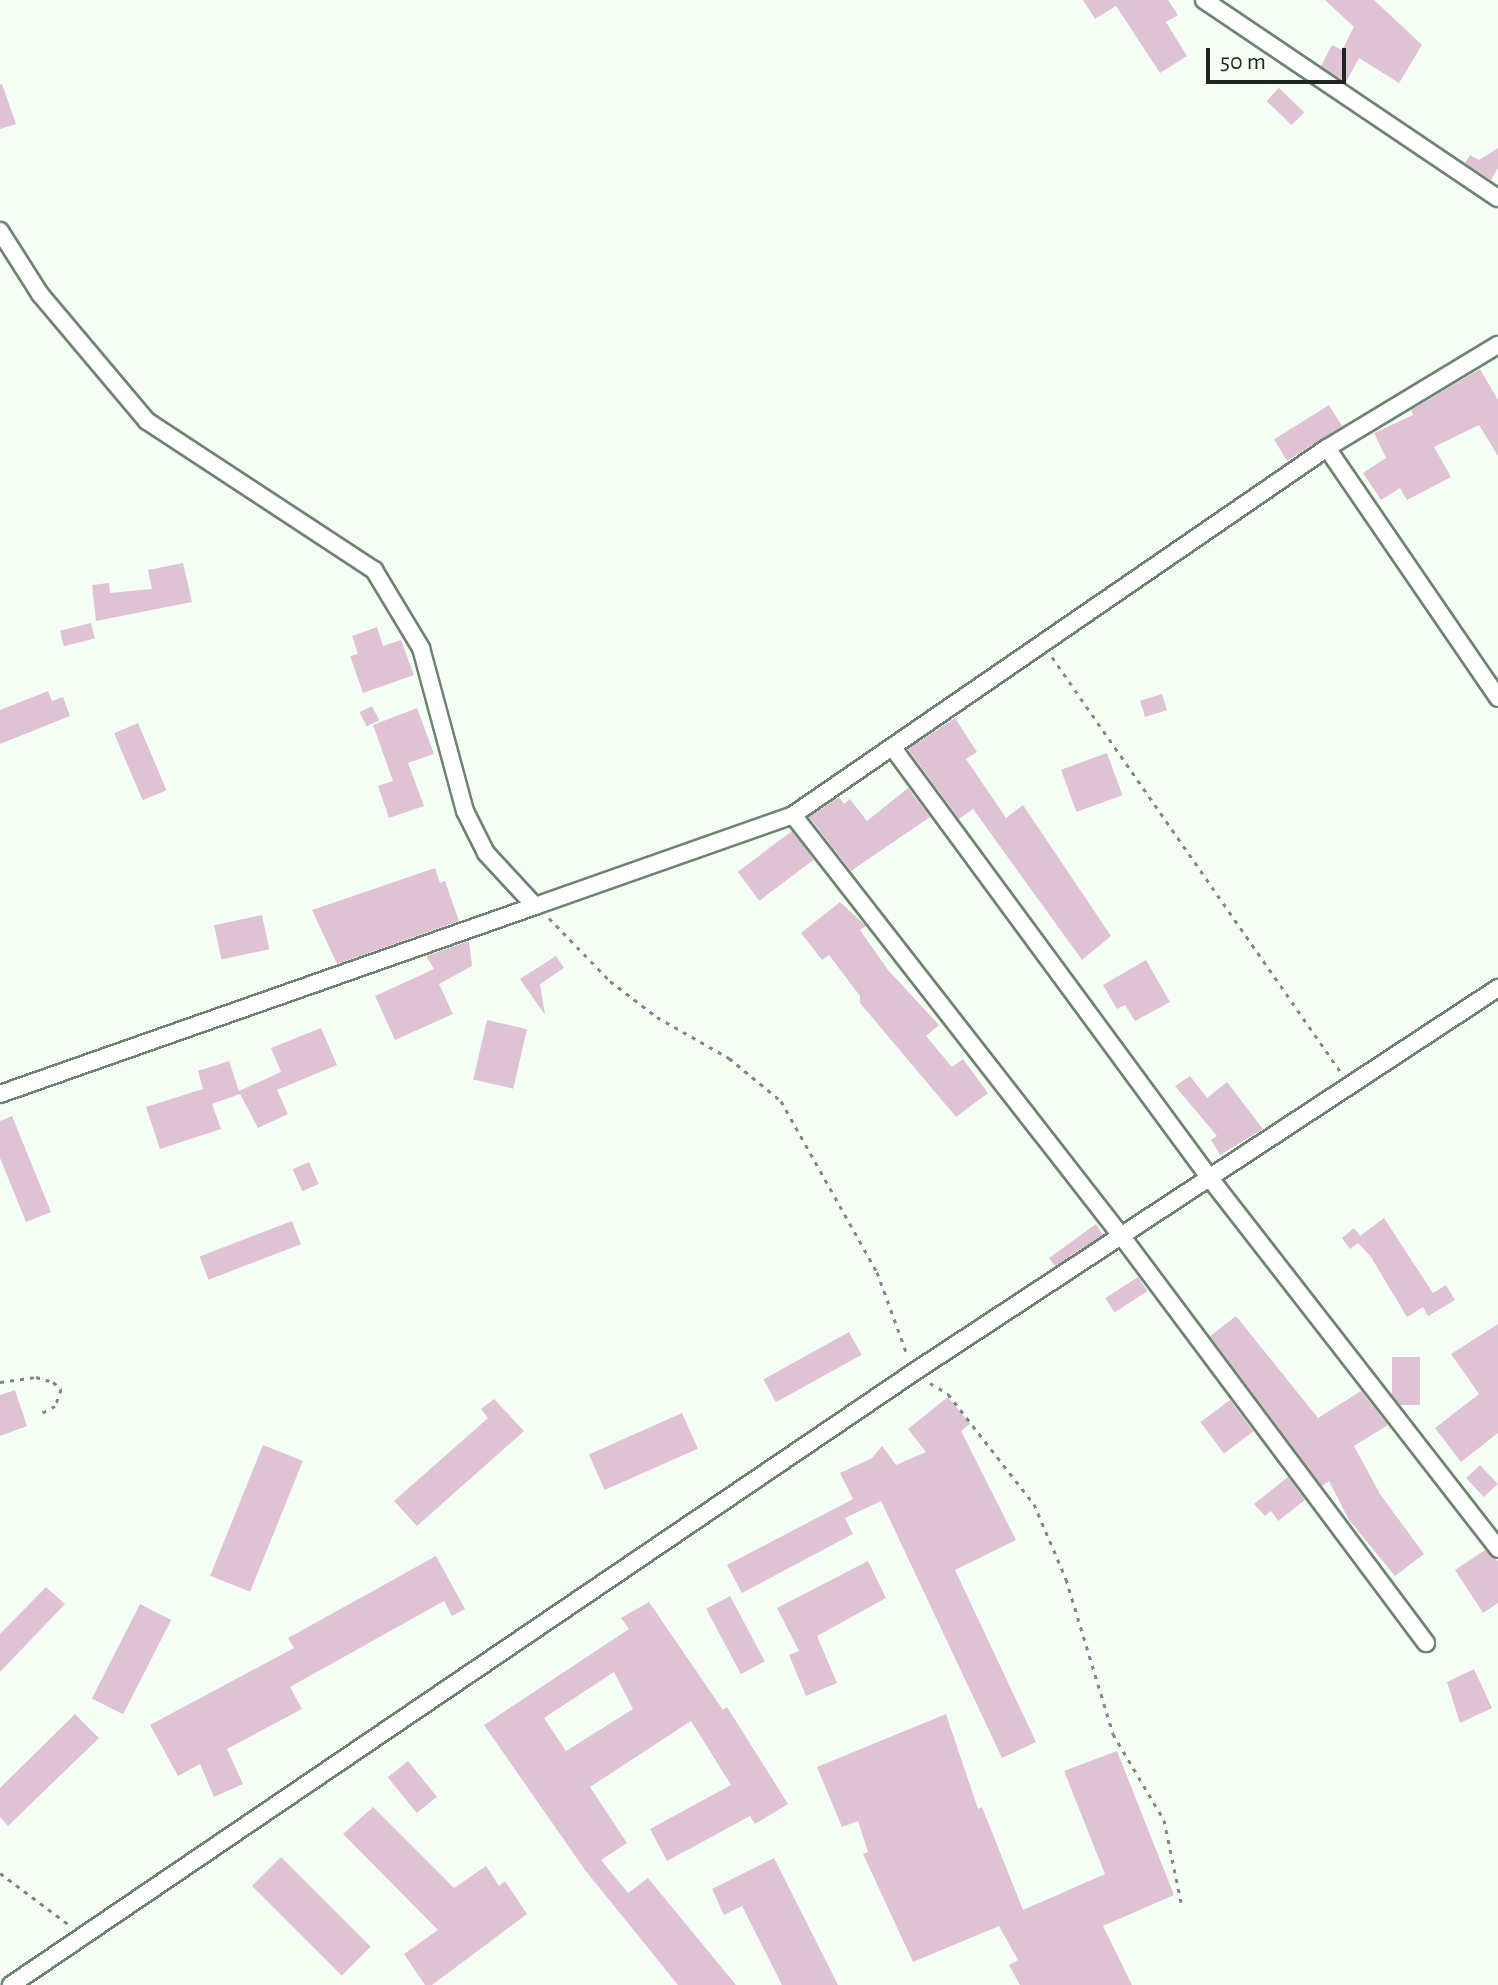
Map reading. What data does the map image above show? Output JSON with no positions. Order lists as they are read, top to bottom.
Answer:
{
  "scale_bar": "50 m"
}
